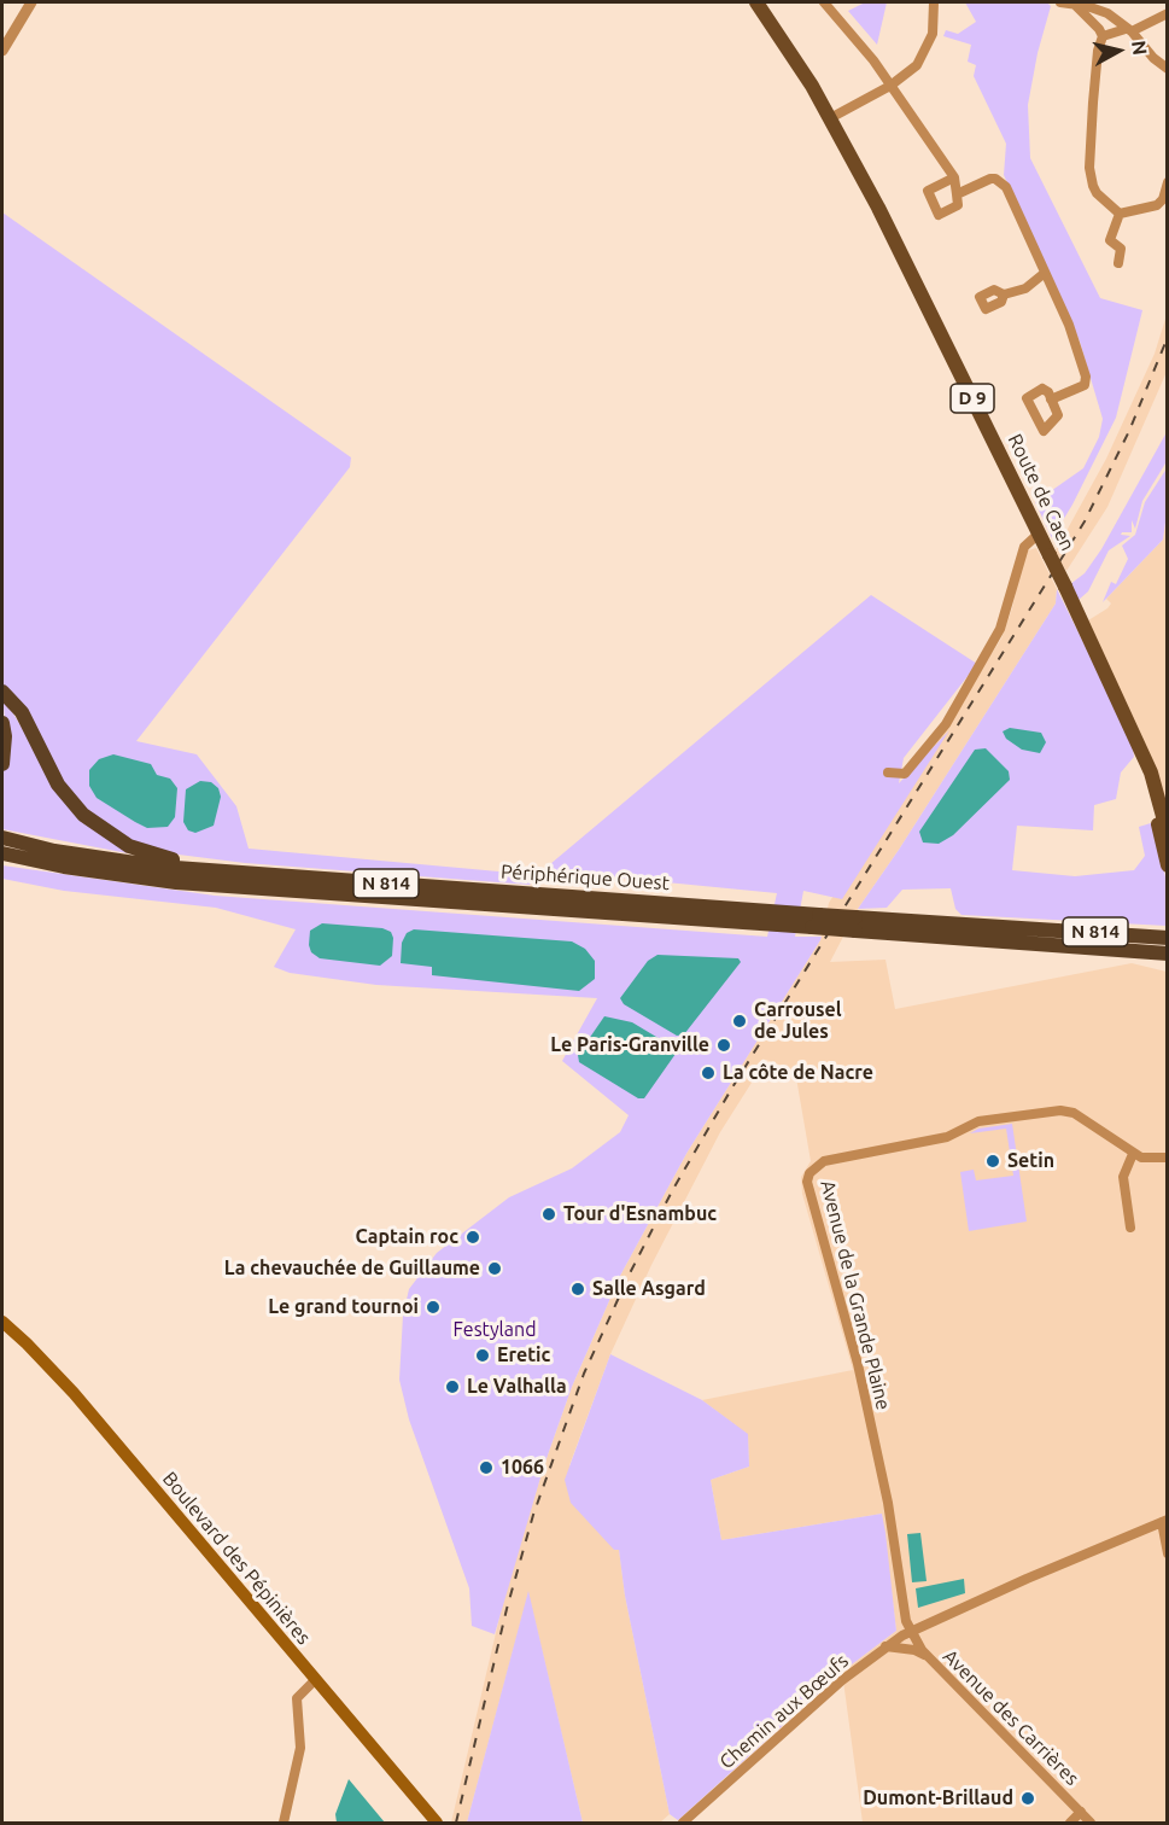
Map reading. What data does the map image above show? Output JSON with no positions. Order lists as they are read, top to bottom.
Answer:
{
  "streets": {
    "highway": ["Périphérique Ouest", "N 814"],
    "main road": ["D 9", "Route de Caen", "Boulevard des Pépinières"],
    "street": ["Avenue de la Grande Plaine", "Chemin aux Bœufs", "Avenue des Carrières"]
  },
  "crossings": [
    ["D 9", "Route de Caen"],
    ["Avenue de la Grande Plaine", "Chemin aux Bœufs"],
    ["Avenue de la Grande Plaine", "Avenue des Carrières"],
    ["Chemin aux Bœufs", "Avenue des Carrières"]
  ],
  "parks": ["Festyland"],
  "places": [
    "Carrousel de Jules",
    "Le Paris-Granville",
    "La côte de Nacre",
    "Setin",
    "Tour d'Esnambuc",
    "Captain roc",
    "La chevauchée de Guillaume",
    "Salle Asgard",
    "Le grand tournoi",
    "Eretic",
    "Le Valhalla",
    "1066",
    "Dumont-Brillaud"
  ],
  "north": "right"
}
